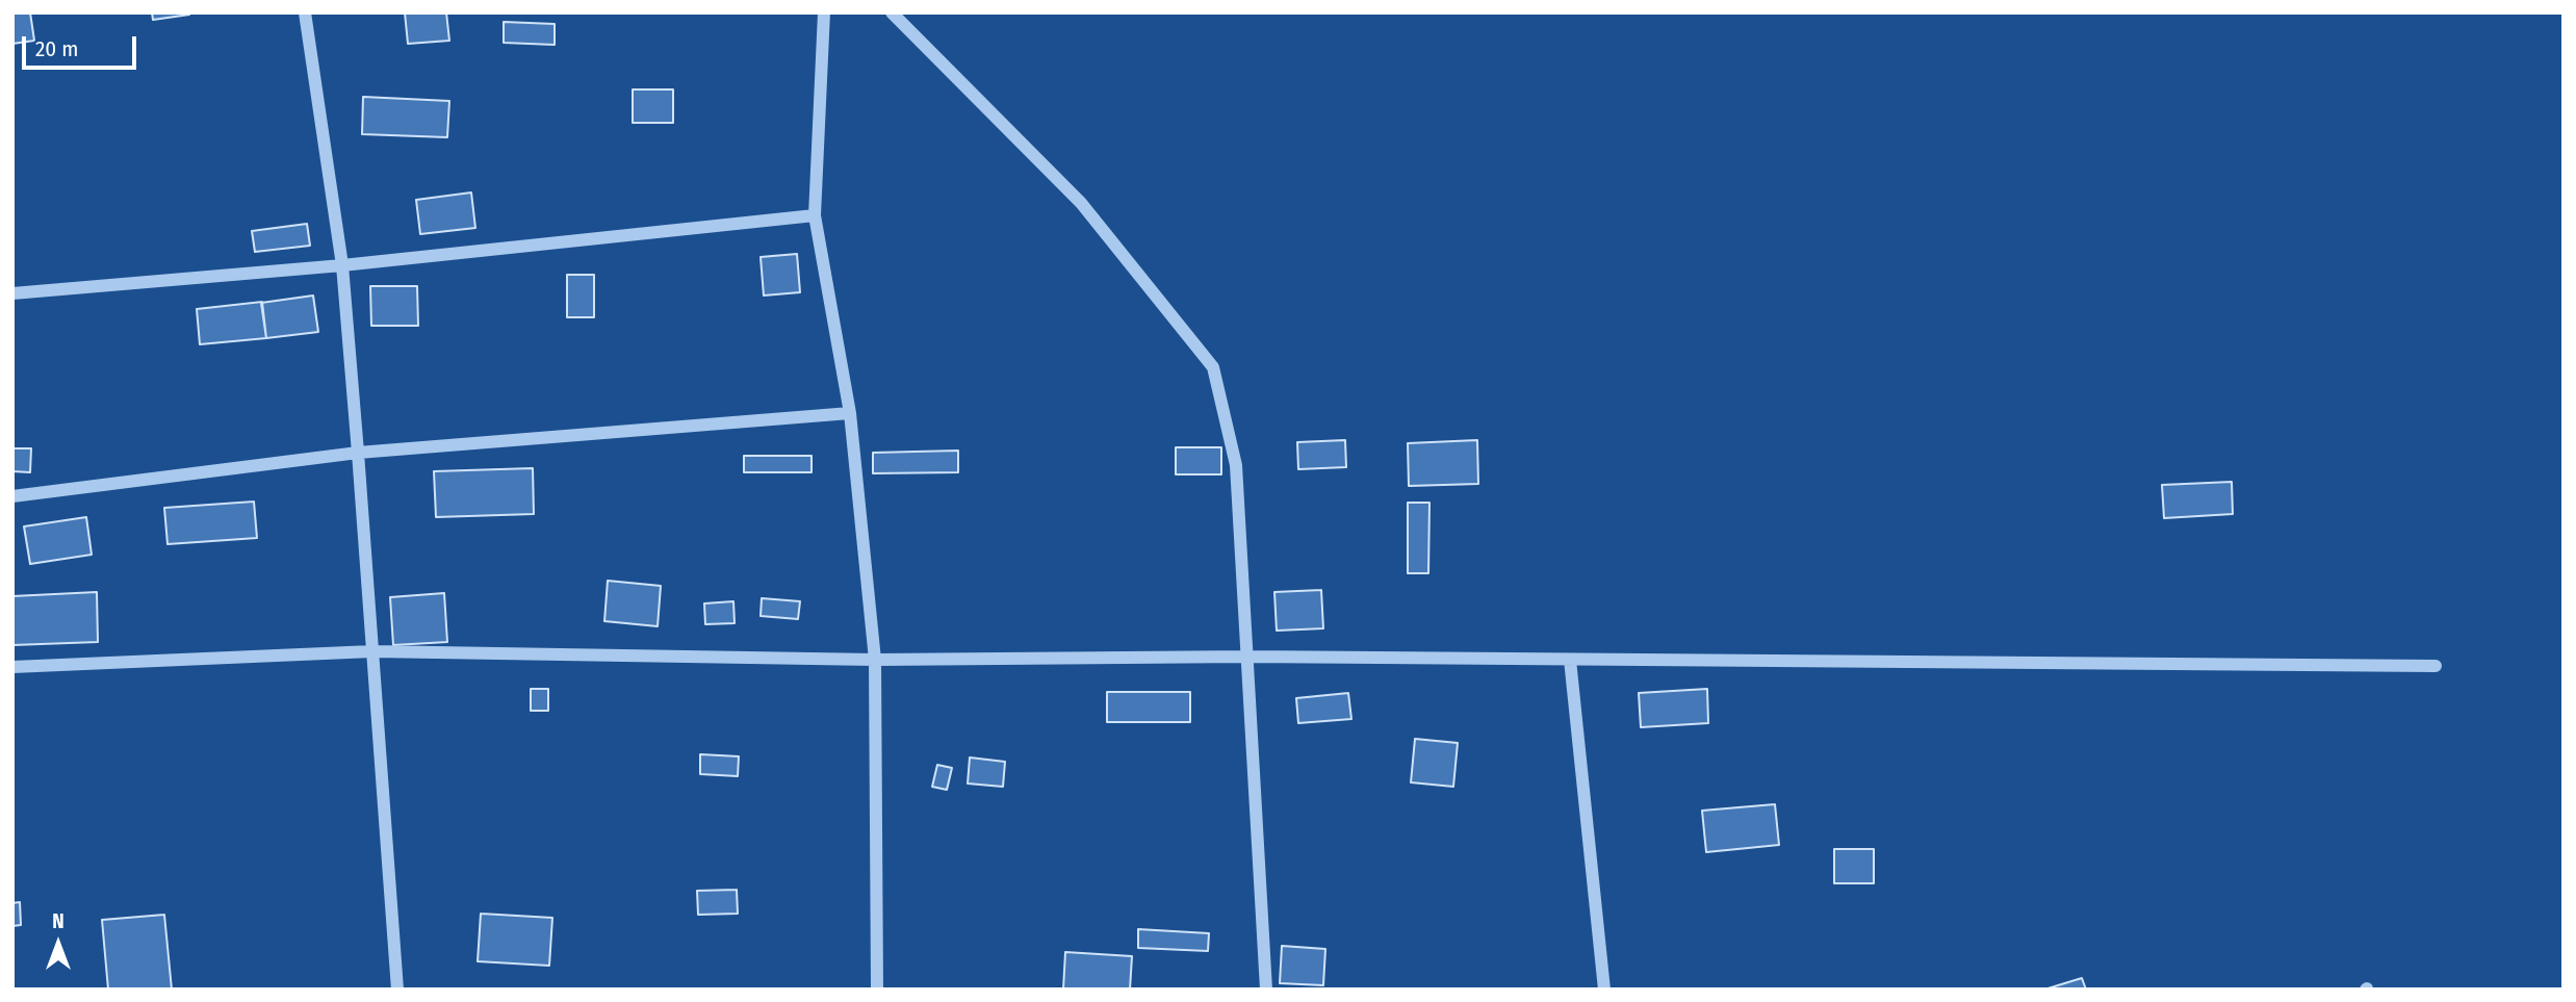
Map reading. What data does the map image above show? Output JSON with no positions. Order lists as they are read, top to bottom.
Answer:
{
  "scale_bar": "20 m",
  "north": "top"
}
